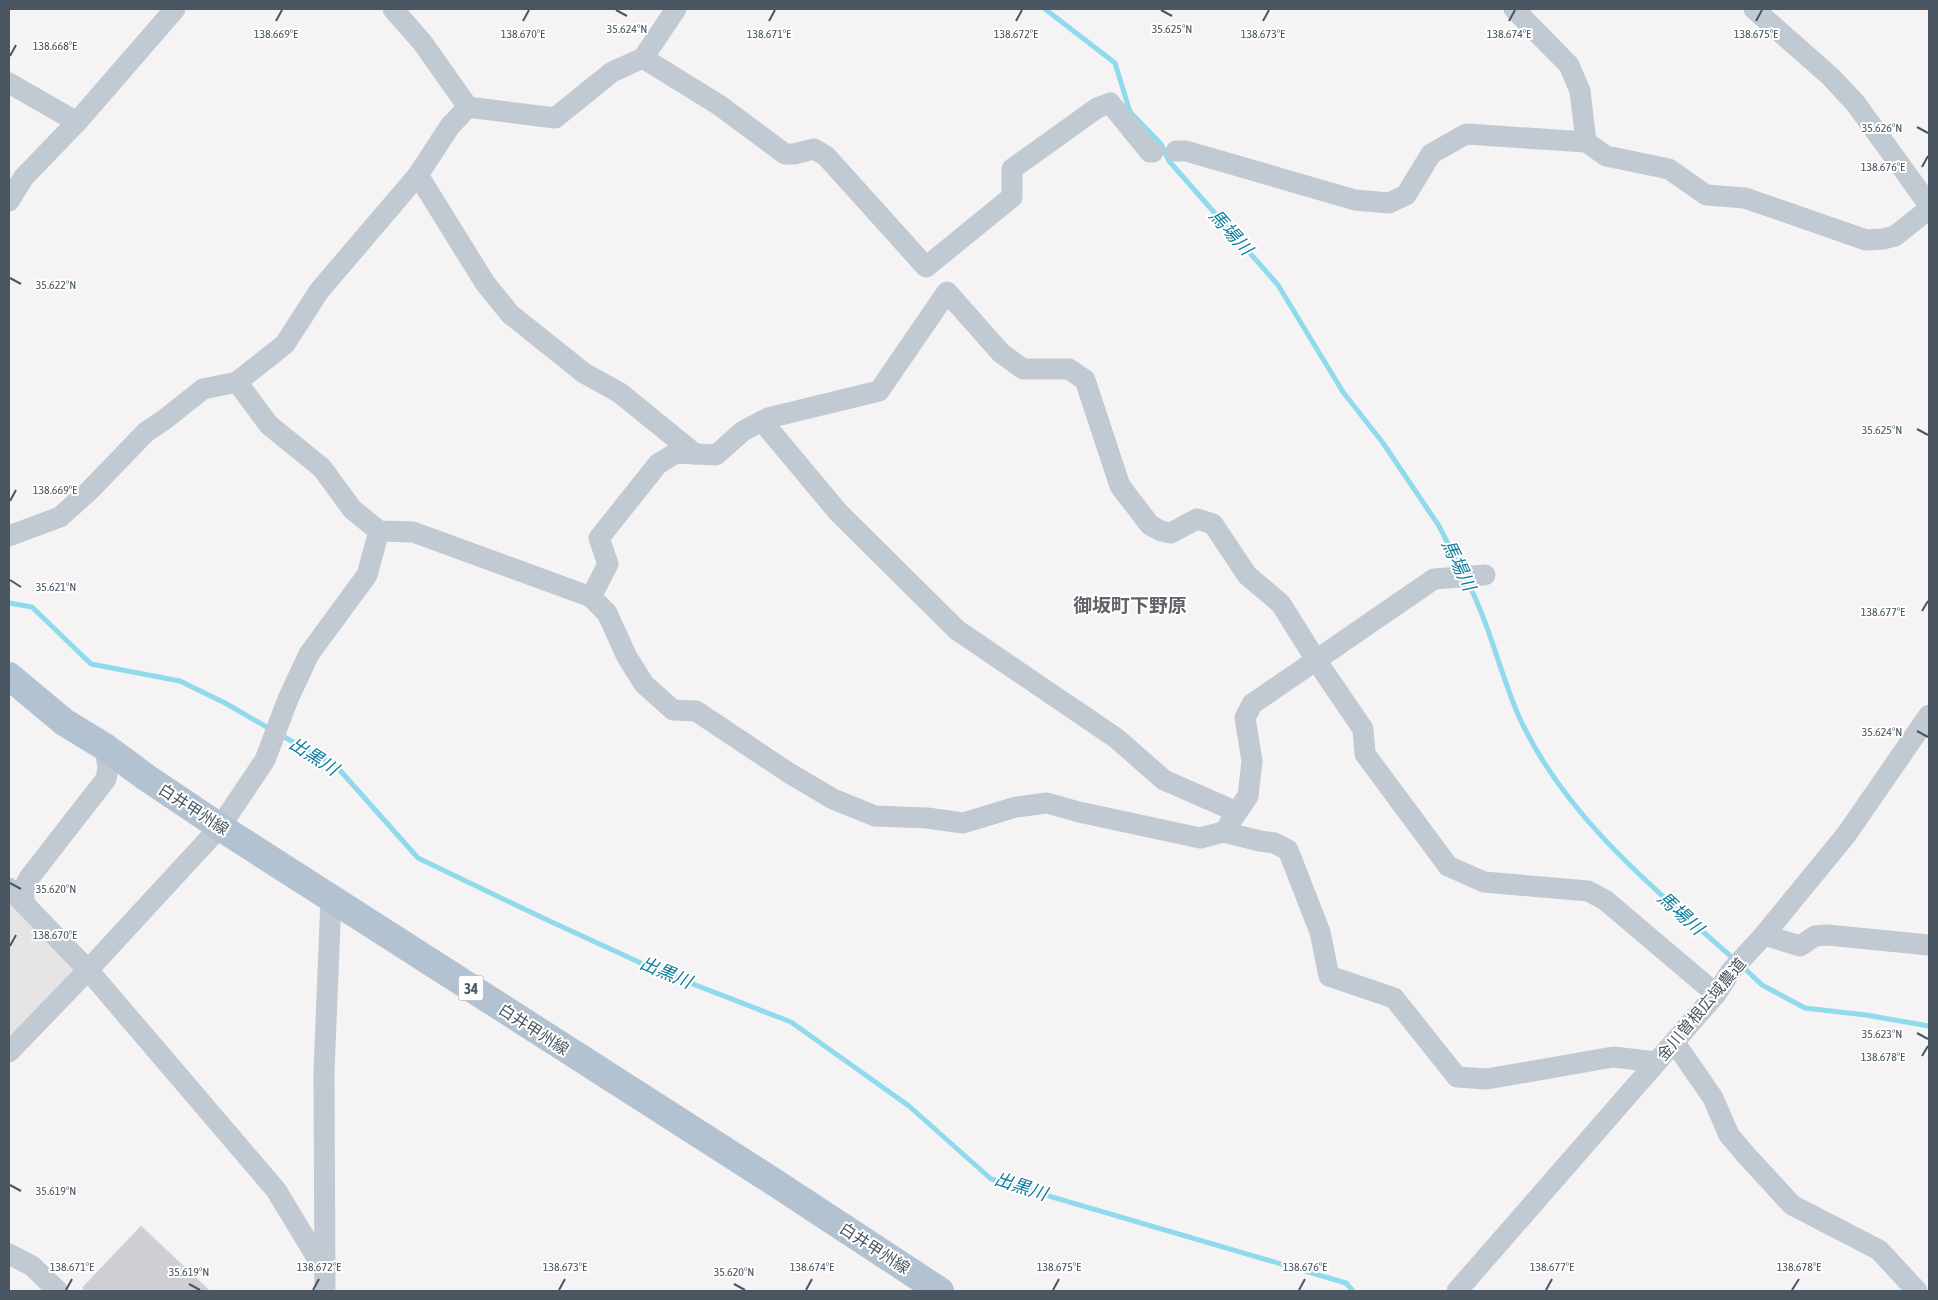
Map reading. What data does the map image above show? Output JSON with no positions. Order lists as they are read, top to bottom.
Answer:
{
  "streets": {
    "main road": ["白井甲州線", "34"],
    "street": ["金川曽根広域農道"]
  },
  "districts": ["御坂町下野原"],
  "water": ["馬場川", "出黒川"],
  "coordinates": [
    "35.624°N",
    "35.625°N",
    "138.669°E",
    "138.670°E",
    "138.671°E",
    "138.672°E",
    "138.673°E",
    "138.674°E",
    "138.675°E",
    "138.668°E",
    "35.626°N",
    "138.676°E",
    "35.622°N",
    "35.621°N",
    "138.677°E",
    "35.620°N",
    "35.623°N",
    "138.678°E",
    "35.619°N"
  ]
}
